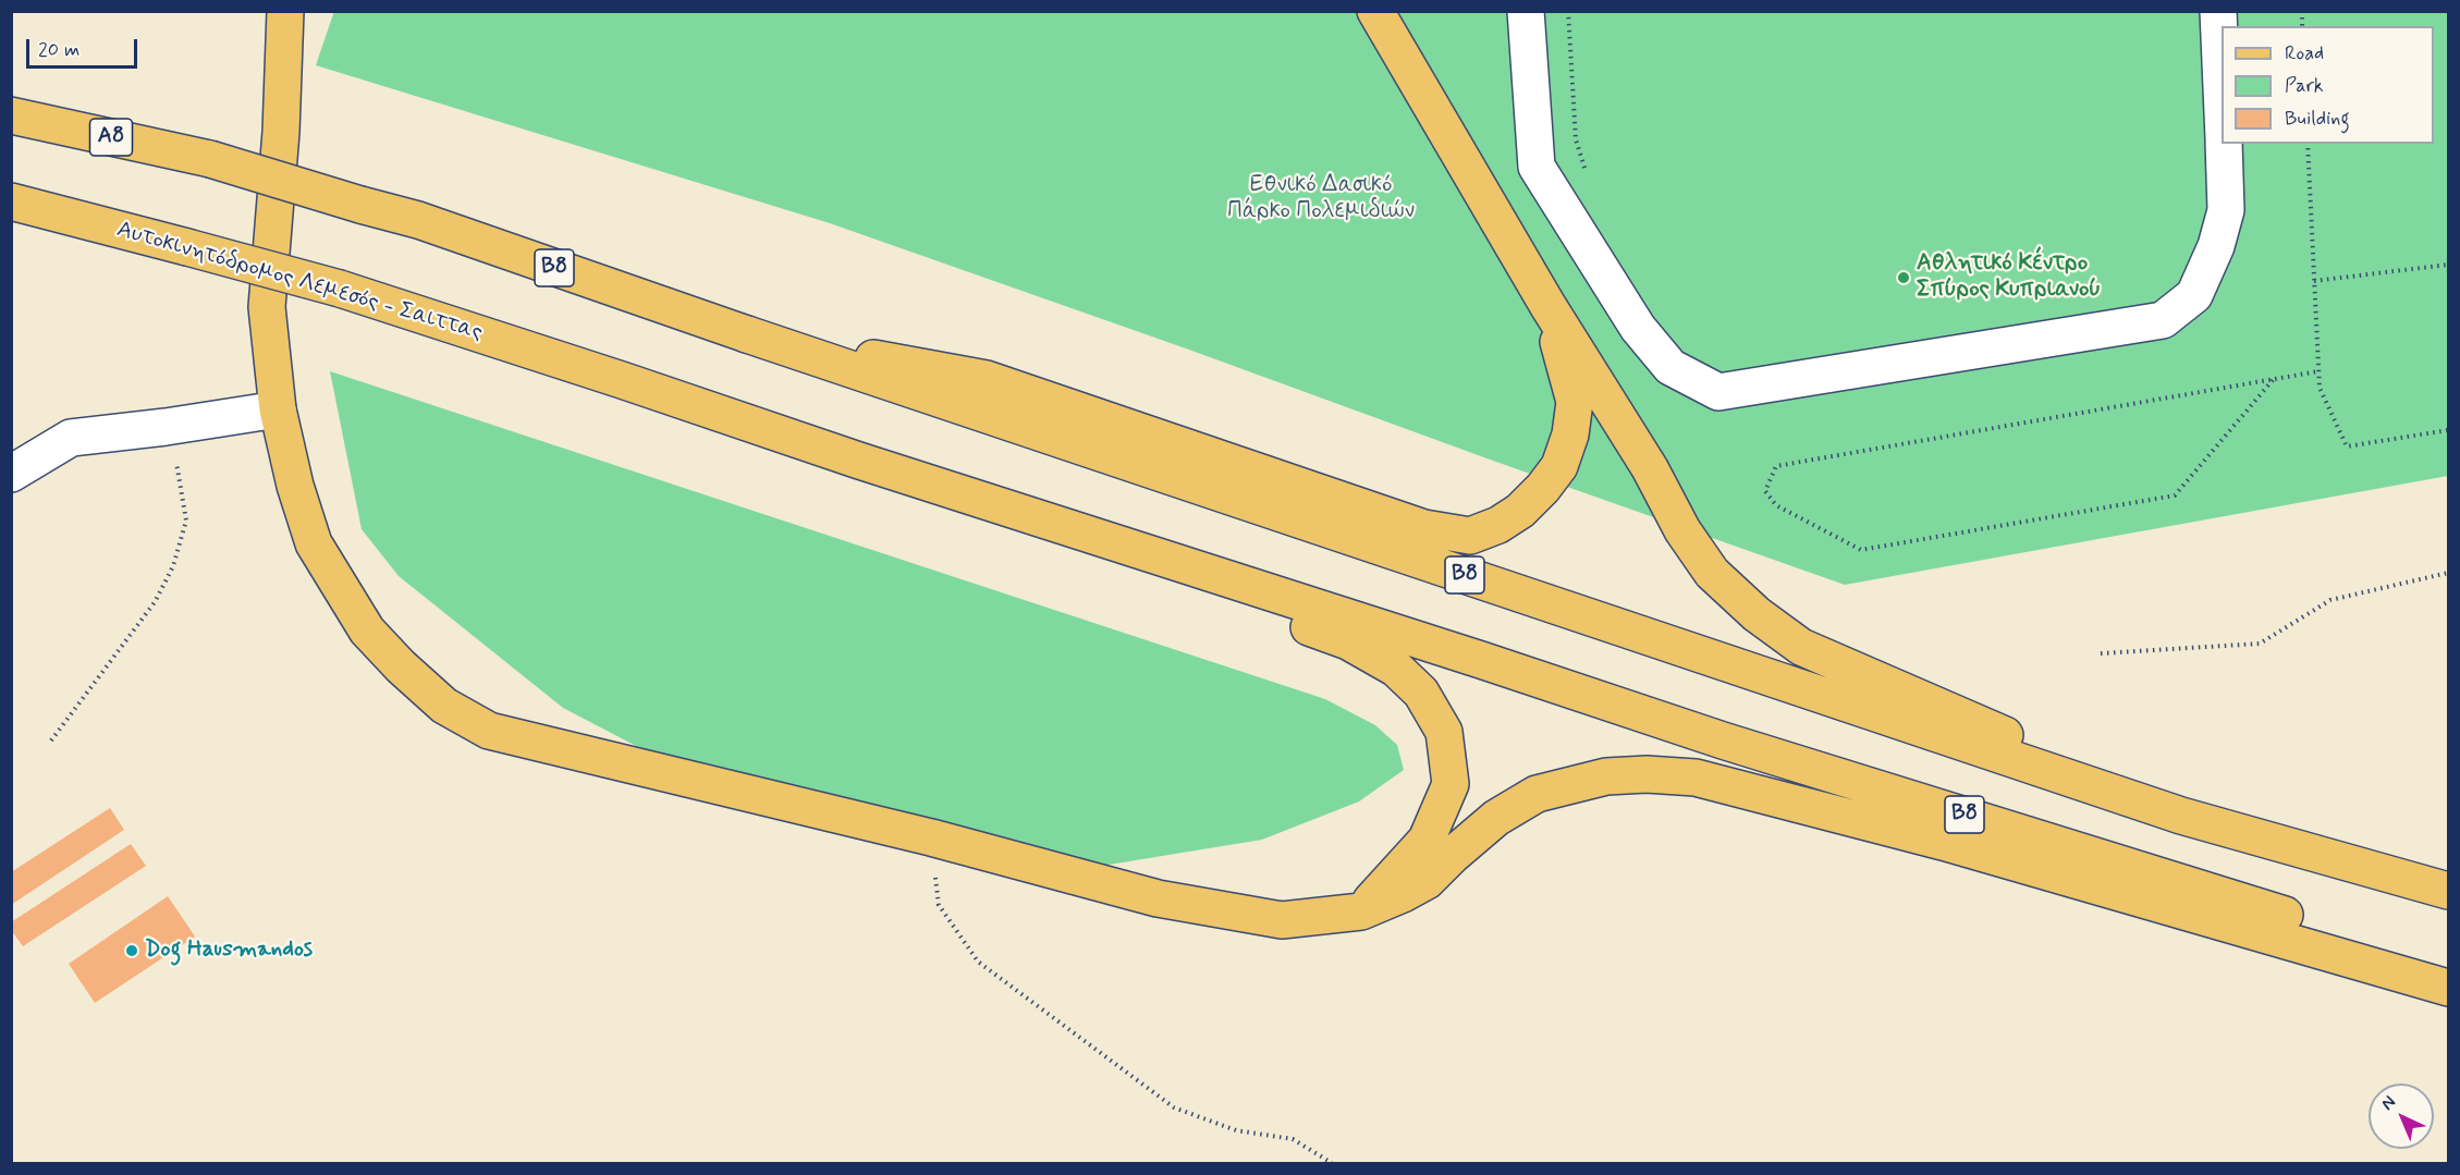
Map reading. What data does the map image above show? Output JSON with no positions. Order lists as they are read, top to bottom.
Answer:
{
  "streets": {
    "main road": ["A8", "B8", "Αυτοκινητόδρομος Λεμεσός - Σαιττας"]
  },
  "crossings": [
    ["A8", "B8"],
    ["B8", "Αυτοκινητόδρομος Λεμεσός - Σαιττας"]
  ],
  "parks": ["Εθνικό Δασικό Πάρκο Πολεμιδιών"],
  "places": ["Αθλητικό Κέντρο Σπύρος Κυπριανού", "Dog Hausmandos"],
  "legend": ["Road", "Park", "Building"],
  "scale_bar": "20 m",
  "north": "top left"
}
